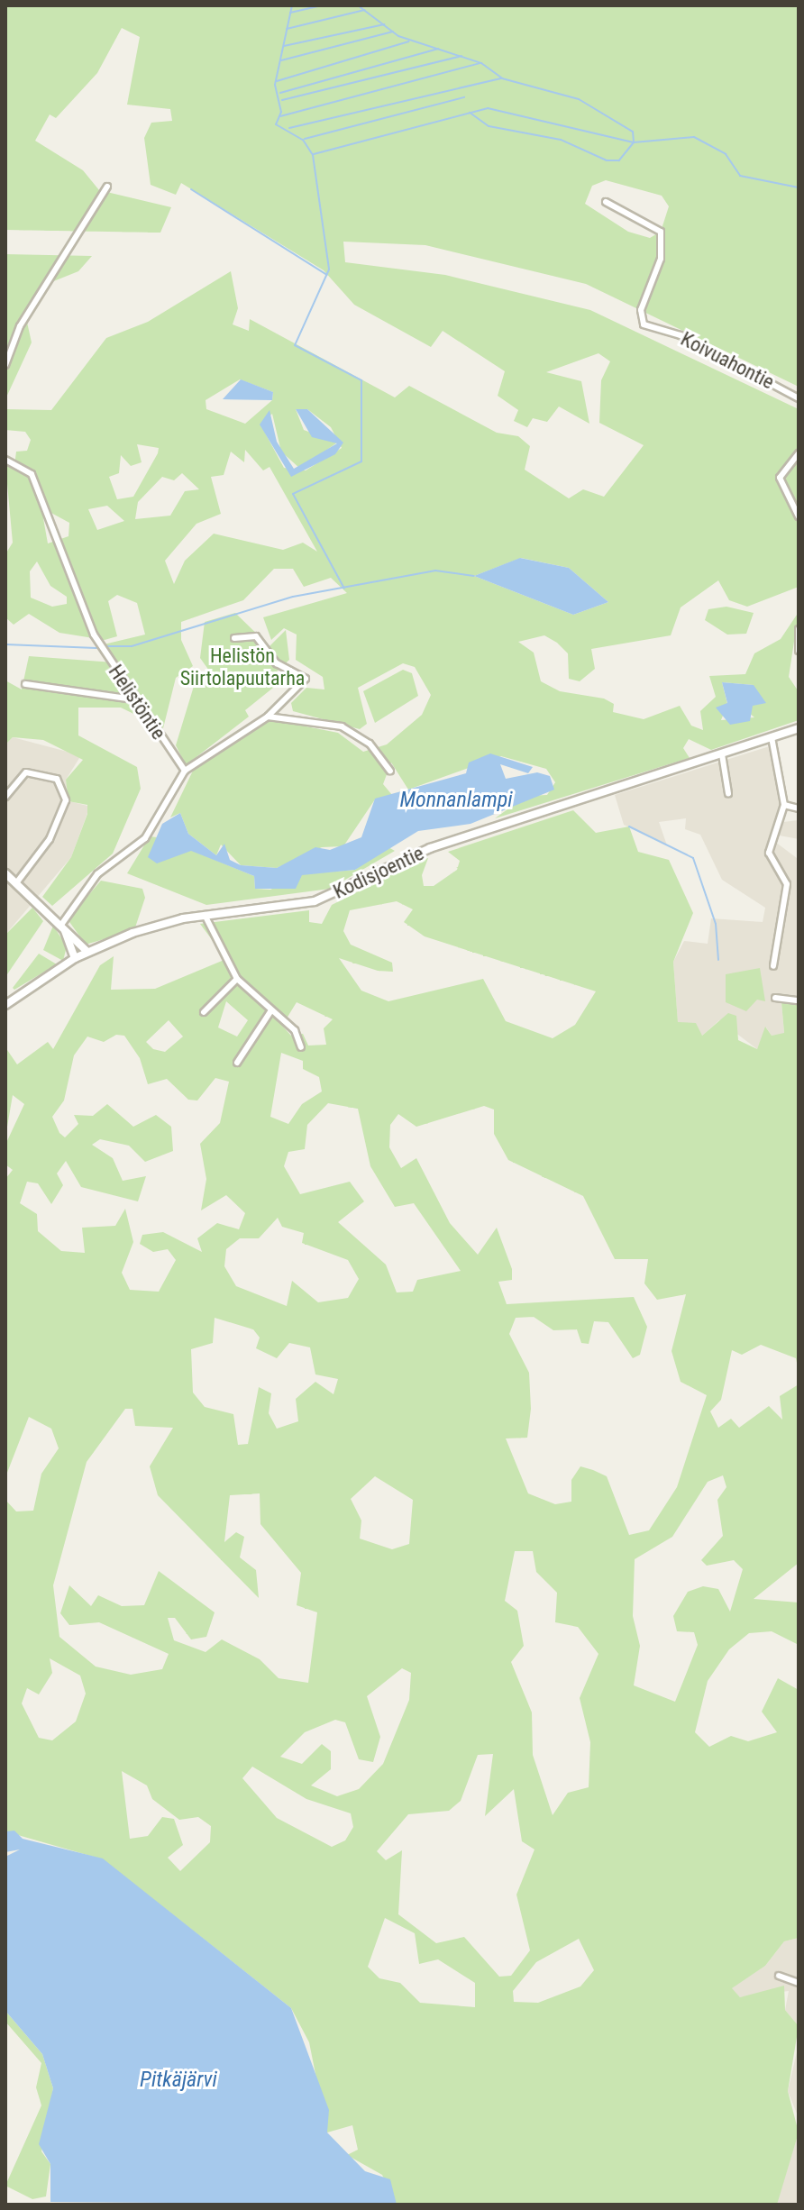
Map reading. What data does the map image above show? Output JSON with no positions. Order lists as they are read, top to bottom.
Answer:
{
  "streets": {
    "street": ["Koivuahontie", "Helistöntie", "Kodisjoentie"]
  },
  "water": ["Monnanlampi", "Pitkäjärvi"],
  "parks": ["Helistön Siirtolapuutarha"]
}
